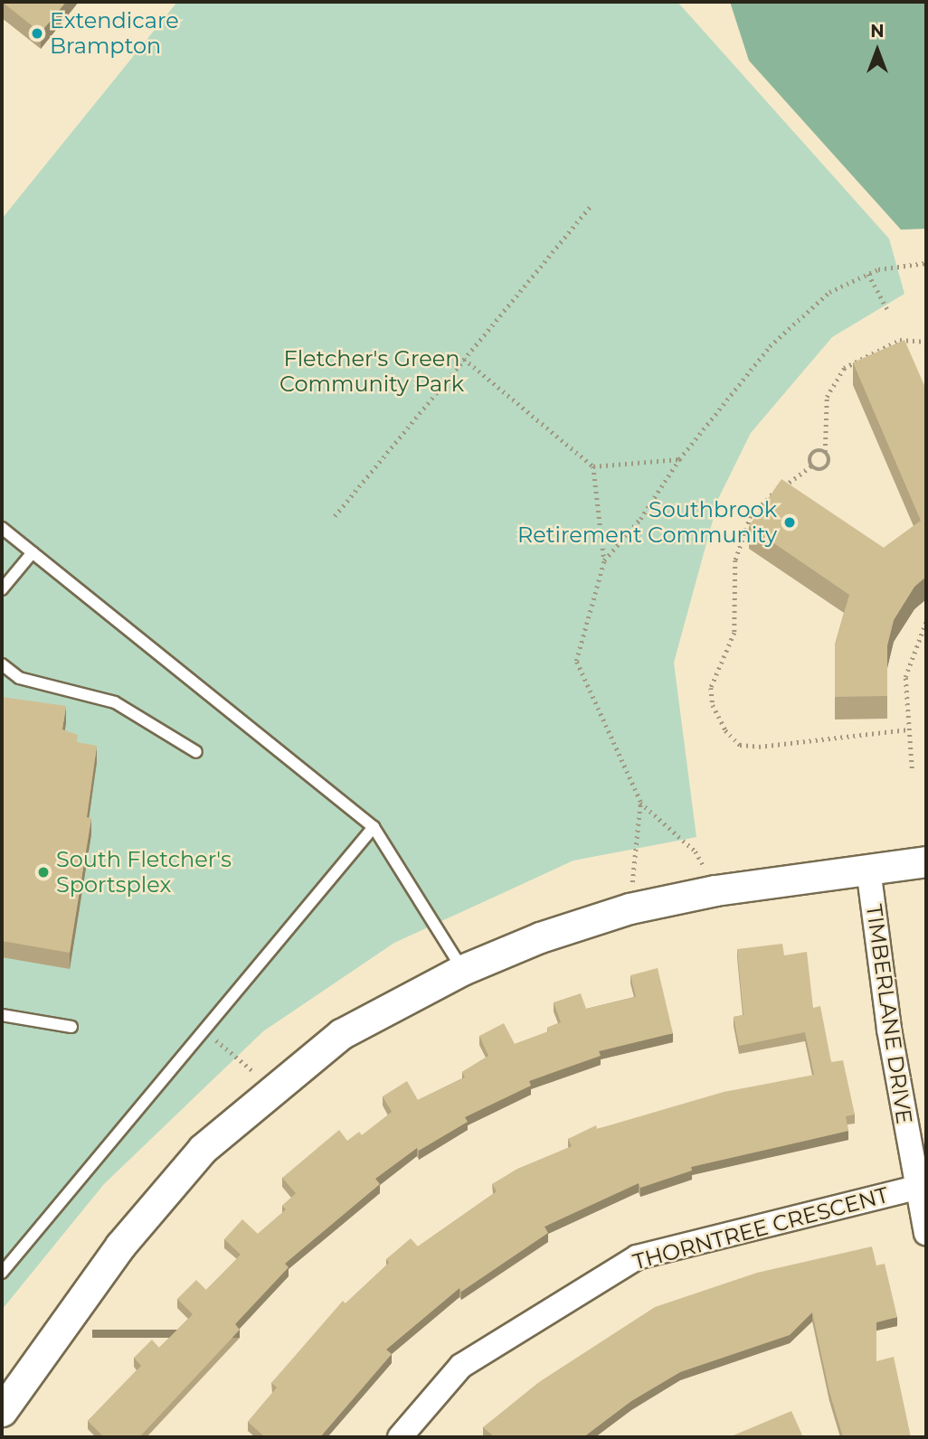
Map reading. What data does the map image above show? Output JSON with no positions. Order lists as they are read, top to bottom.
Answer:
{
  "streets": {
    "street": ["TIMBERLANE DRIVE", "THORNTREE CRESCENT"]
  },
  "crossings": [
    ["TIMBERLANE DRIVE", "THORNTREE CRESCENT"]
  ],
  "parks": ["Fletcher's Green Community Park"],
  "places": ["Extendicare Brampton", "Southbrook Retirement Community", "South Fletcher's Sportsplex"],
  "north": "top"
}
